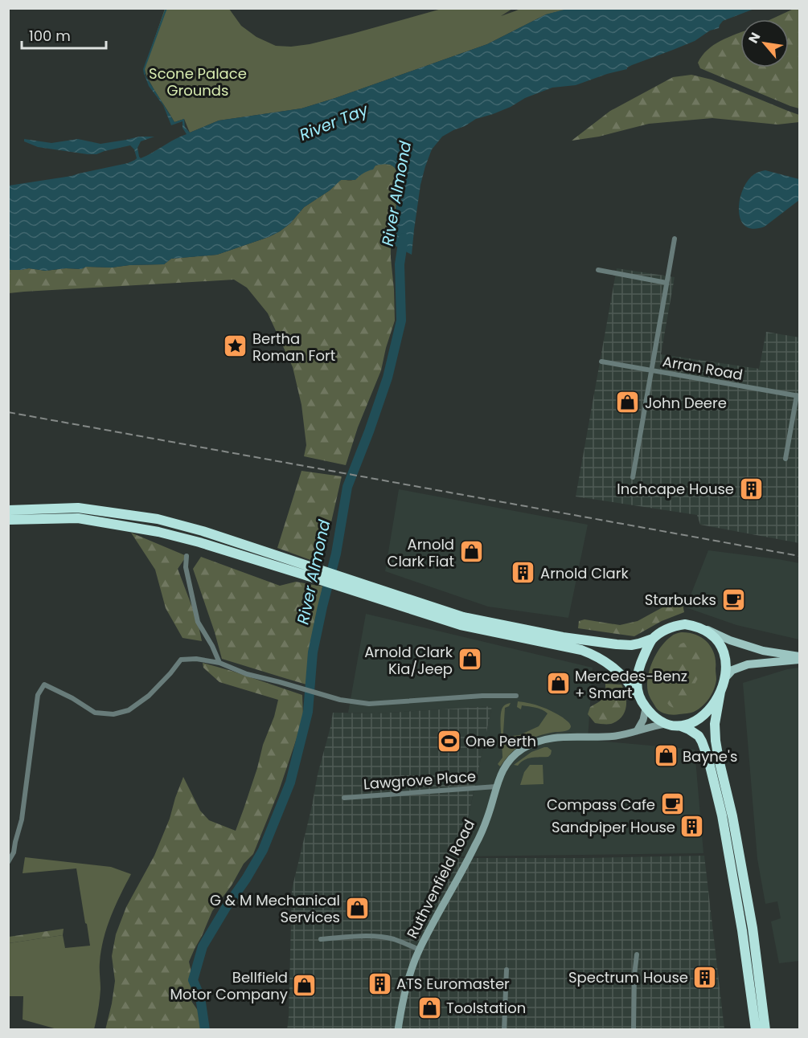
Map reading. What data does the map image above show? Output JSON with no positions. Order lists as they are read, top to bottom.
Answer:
{
  "streets": {
    "street": ["Arran Road", "Lawgrove Place", "Ruthvenfield Road"]
  },
  "crossings": [
    ["Lawgrove Place", "Ruthvenfield Road"]
  ],
  "water": ["River Tay", "River Almond"],
  "parks": ["Scone Palace Grounds"],
  "places": {
    "place": ["Bertha Roman Fort"],
    "shop": [
      "John Deere",
      "Arnold Clark Fiat",
      "Arnold Clark Kia/Jeep",
      "Mercedes-Benz + Smart",
      "Bayne's",
      "G & M Mechanical Services",
      "Bellfield Motor Company",
      "Toolstation"
    ],
    "building": [
      "Inchcape House",
      "Arnold Clark",
      "Sandpiper House",
      "Spectrum House",
      "ATS Euromaster"
    ],
    "cafe": ["Starbucks", "Compass Cafe"],
    "sports": ["One Perth"]
  },
  "scale_bar": "100 m",
  "north": "top left"
}
